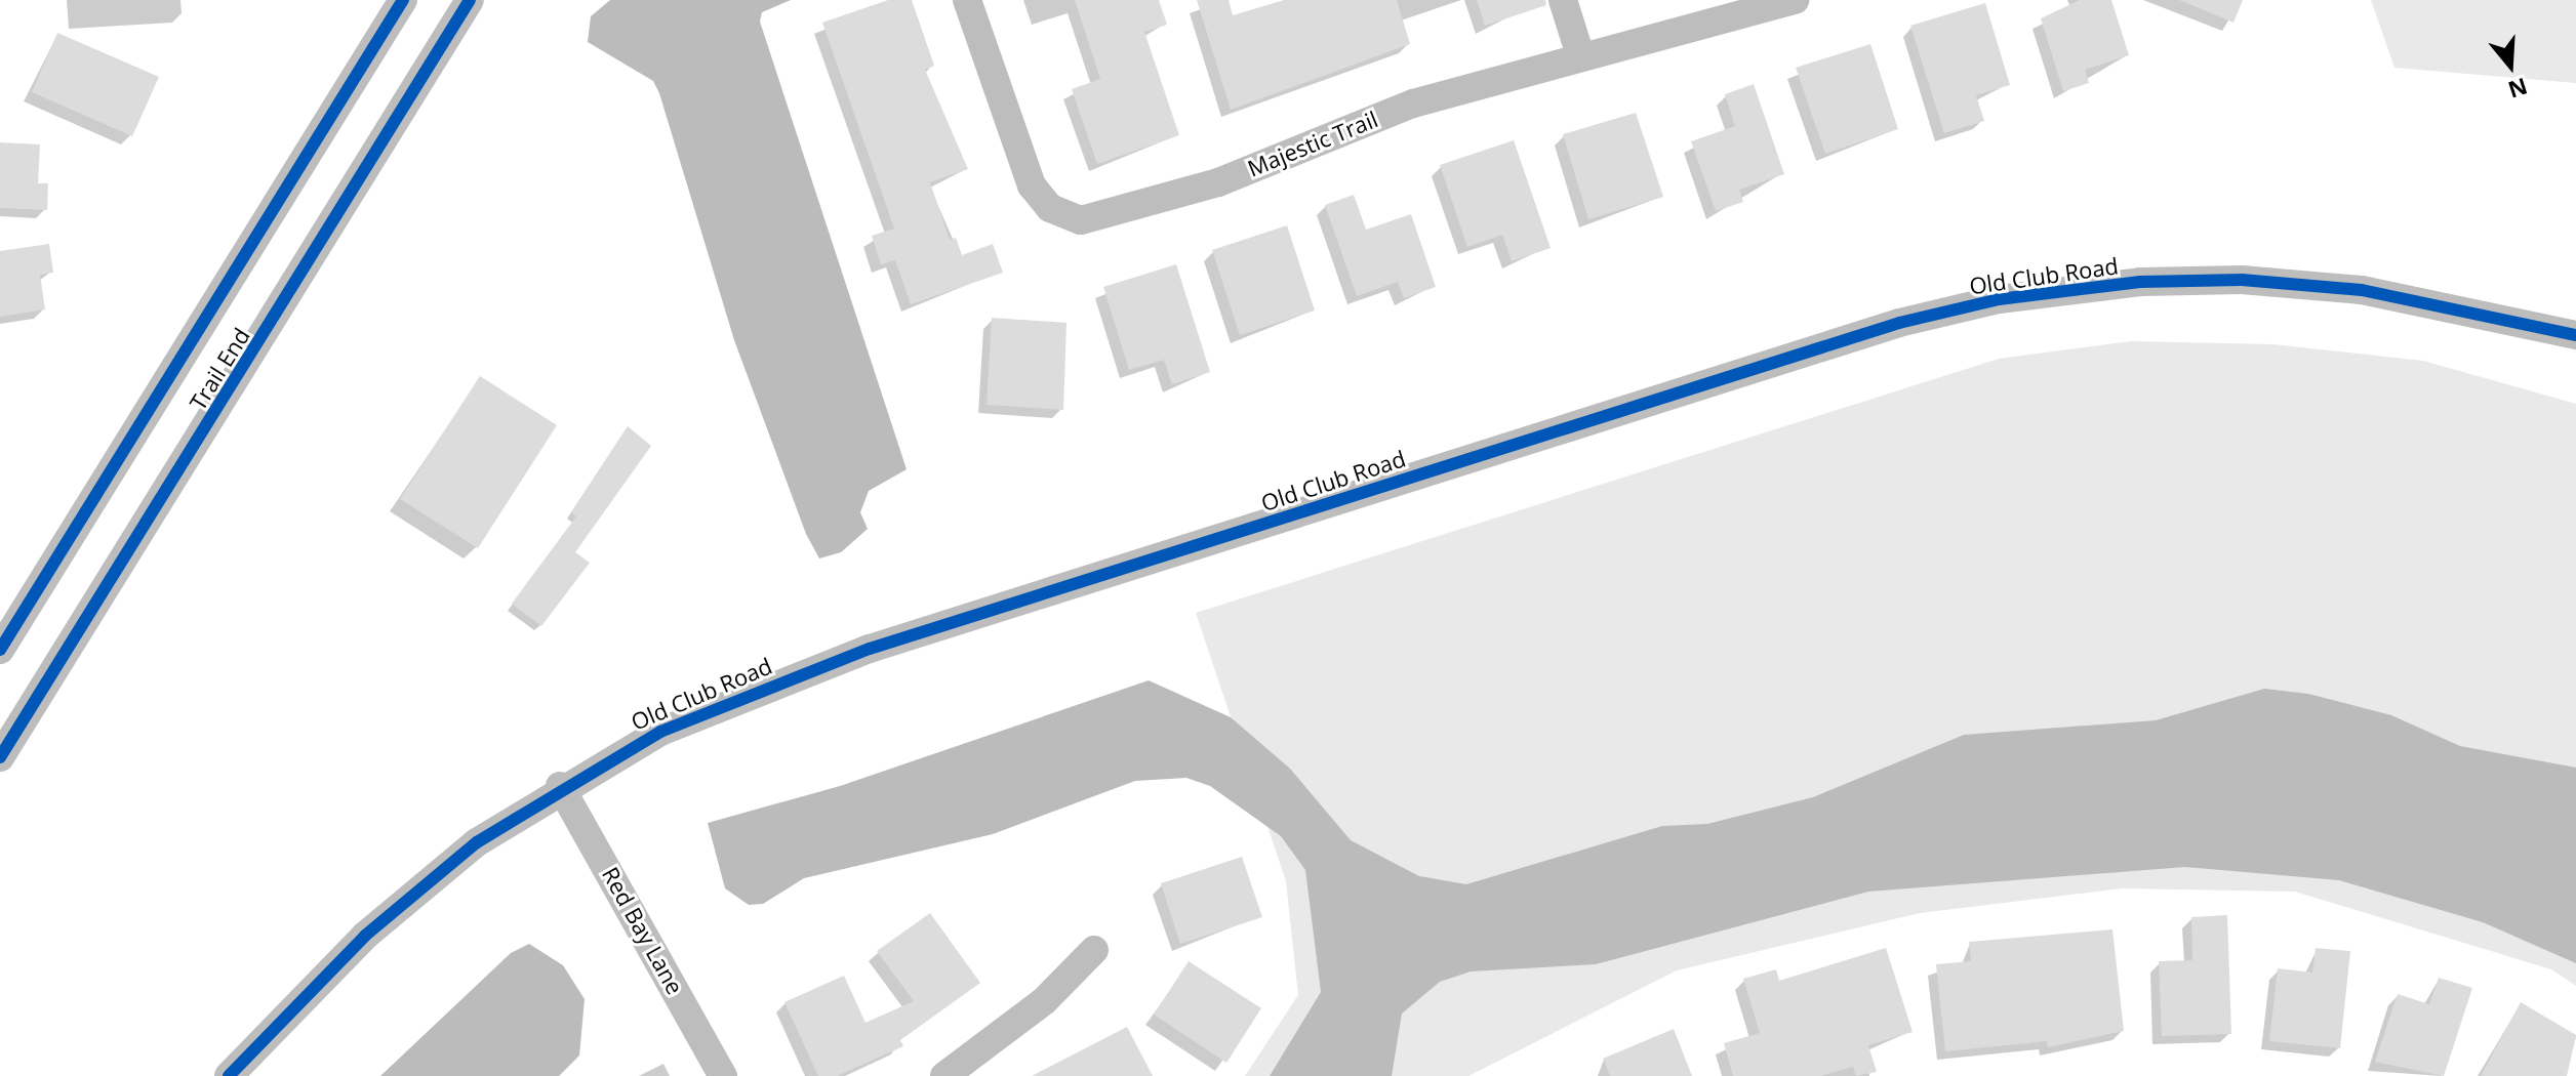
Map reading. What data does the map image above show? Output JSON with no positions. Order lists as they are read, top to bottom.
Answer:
{
  "streets": {
    "street": [
      "Majestic Trail",
      "Old Club Road",
      "Trail End",
      "Red Bay Lane"
    ]
  },
  "crossings": [
    ["Old Club Road", "Red Bay Lane"]
  ],
  "north": "bottom"
}
